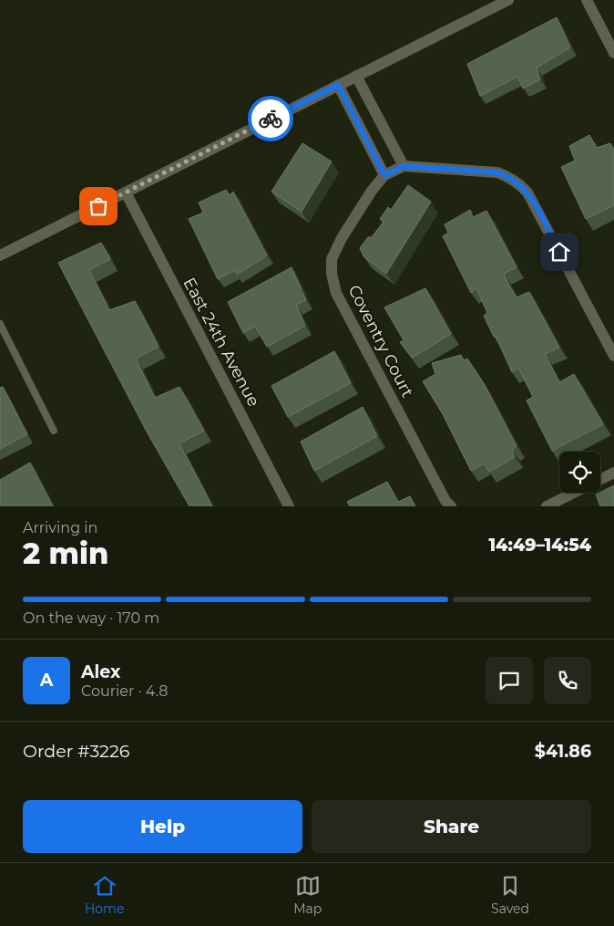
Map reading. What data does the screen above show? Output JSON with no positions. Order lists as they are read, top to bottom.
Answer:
{
  "streets": {
    "street": ["Coventry Court", "East 24th Avenue"]
  },
  "page": {
    "heading": ["2 min", "Arriving in", "14:49–14:54"],
    "panel": [
      "Alex",
      "Courier · 4.8",
      "Order #3226",
      "$41.86"
    ],
    "bar": "On the way · 170 m",
    "round": "A",
    "buttons": ["Help", "Share"],
    "tabs": ["Home", "Map", "Saved"]
  }
}
